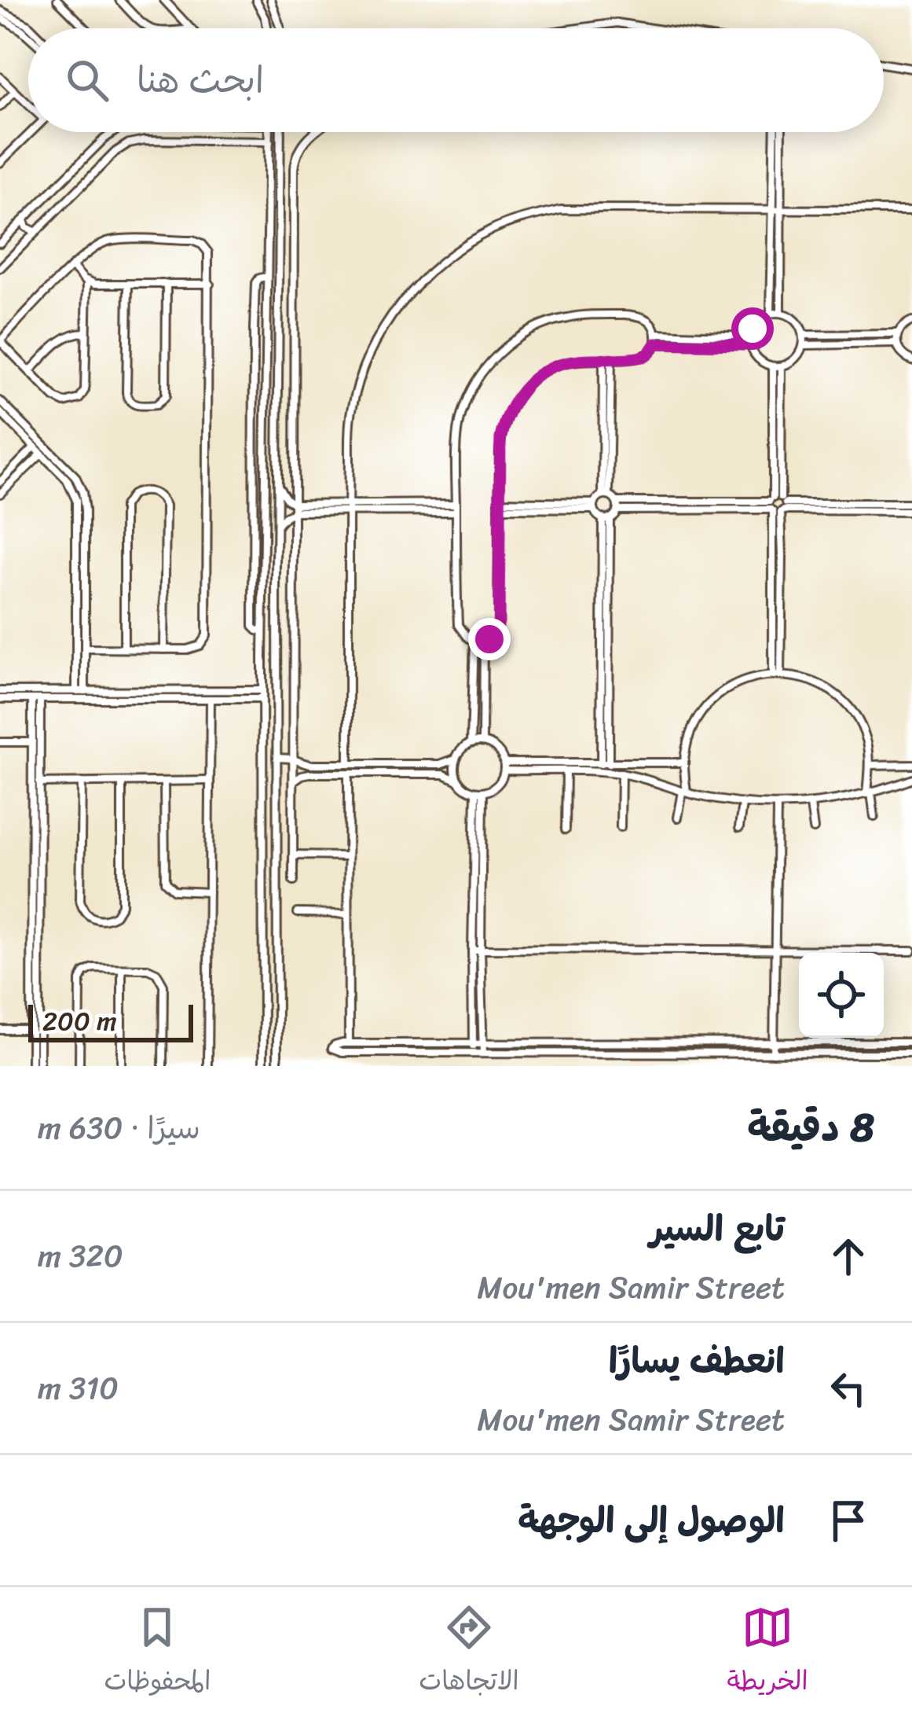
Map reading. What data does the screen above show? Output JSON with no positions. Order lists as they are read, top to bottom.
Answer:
{
  "scale_bar": "200 m",
  "page": {
    "search": "ابحث هنا",
    "scale": "200 m",
    "heading": ["8 دقيقة", "سيرًا · 630 m"],
    "list": [
      ["تابع السير", "Mou'men Samir Street", "320 m"],
      ["انعطف يسارًا", "Mou'men Samir Street", "310 m"],
      "الوصول إلى الوجهة"
    ],
    "nav": ["الخريطة", "الاتجاهات", "المحفوظات"]
  }
}
